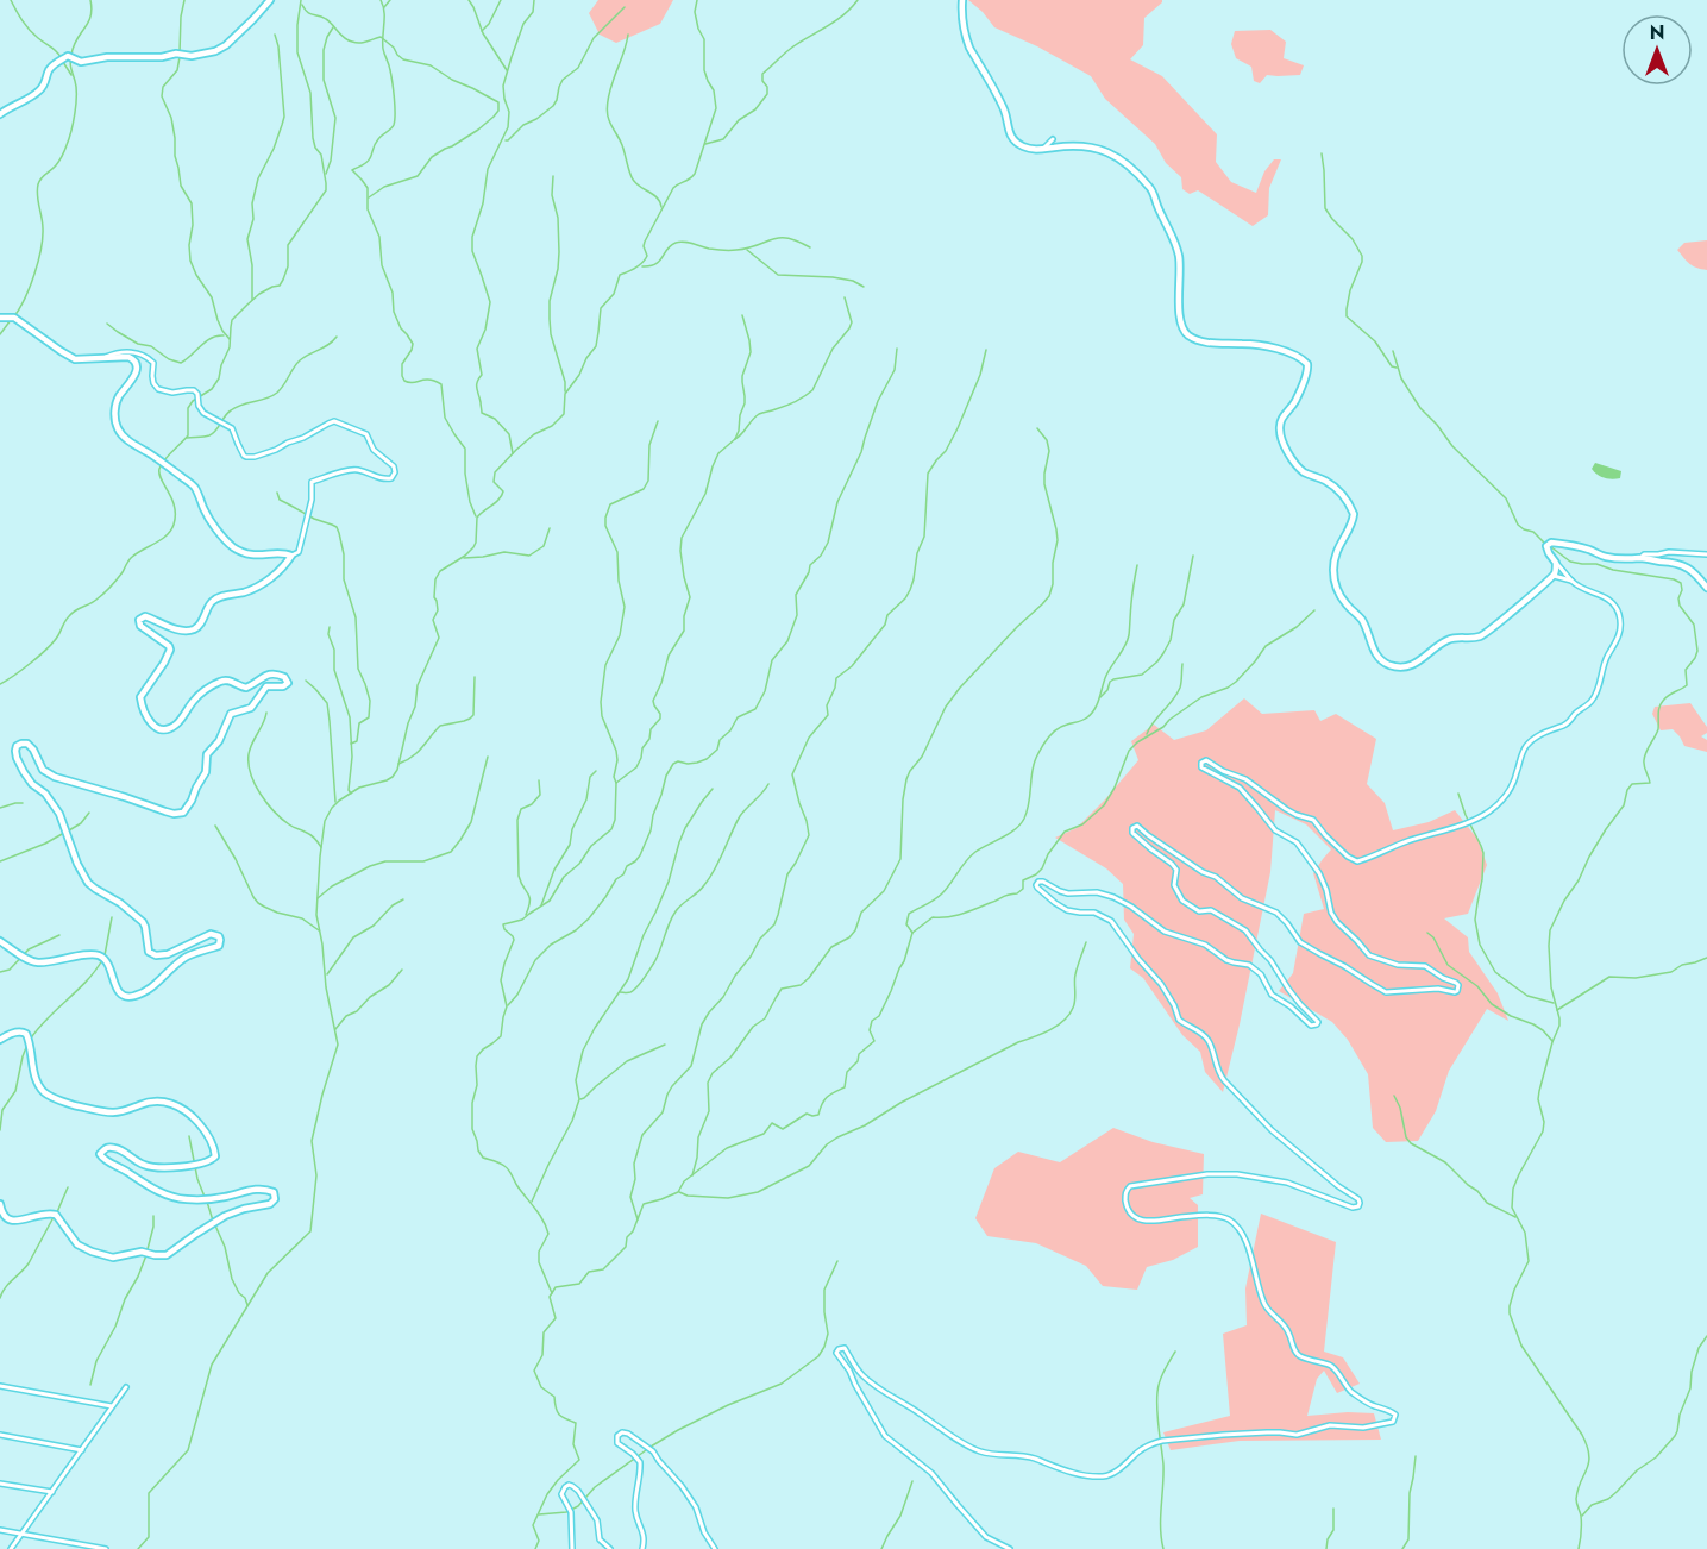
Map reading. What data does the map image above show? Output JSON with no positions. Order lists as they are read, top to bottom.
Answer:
{
  "north": "top"
}
